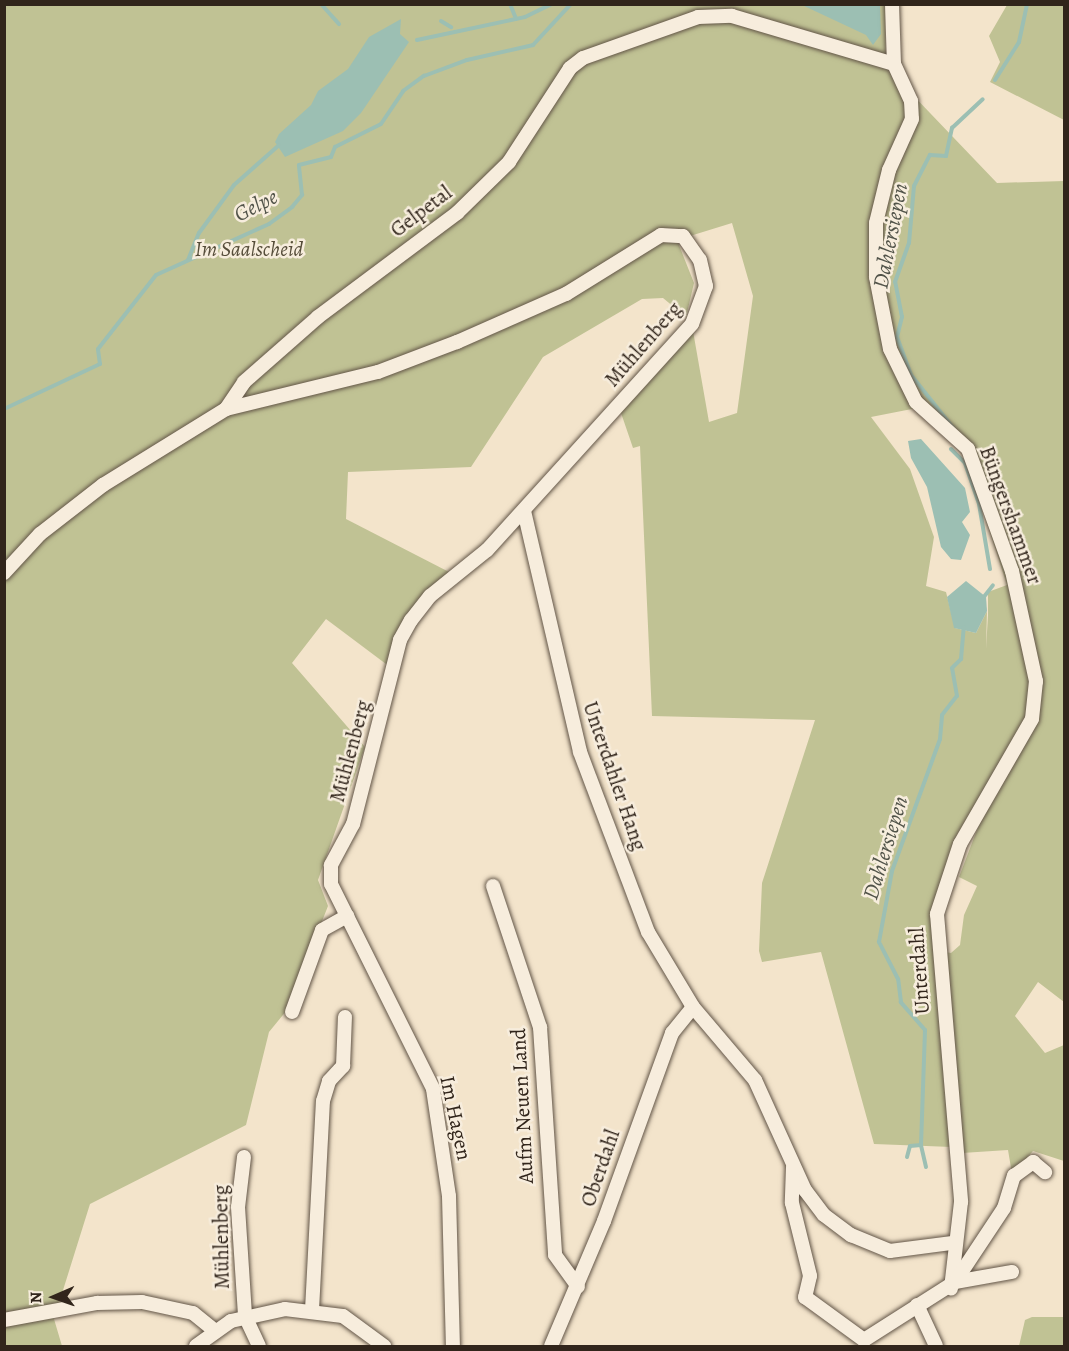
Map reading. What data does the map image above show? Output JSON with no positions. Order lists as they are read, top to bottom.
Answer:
{
  "streets": {
    "street": [
      "Gelpetal",
      "Mühlenberg",
      "Büngershammer",
      "Unterdahler Hang",
      "Unterdahl",
      "Aufm Neuen Land",
      "Im Hagen",
      "Oberdahl"
    ]
  },
  "crossings": [
    ["Gelpetal", "Mühlenberg"],
    ["Gelpetal", "Büngershammer"],
    ["Mühlenberg", "Unterdahler Hang"],
    ["Mühlenberg", "Im Hagen"],
    ["Büngershammer", "Unterdahl"],
    ["Unterdahler Hang", "Oberdahl"],
    ["Aufm Neuen Land", "Oberdahl"]
  ],
  "water": ["Gelpe", "Dahlersiepen"],
  "parks": ["Im Saalscheid"],
  "north": "left"
}
